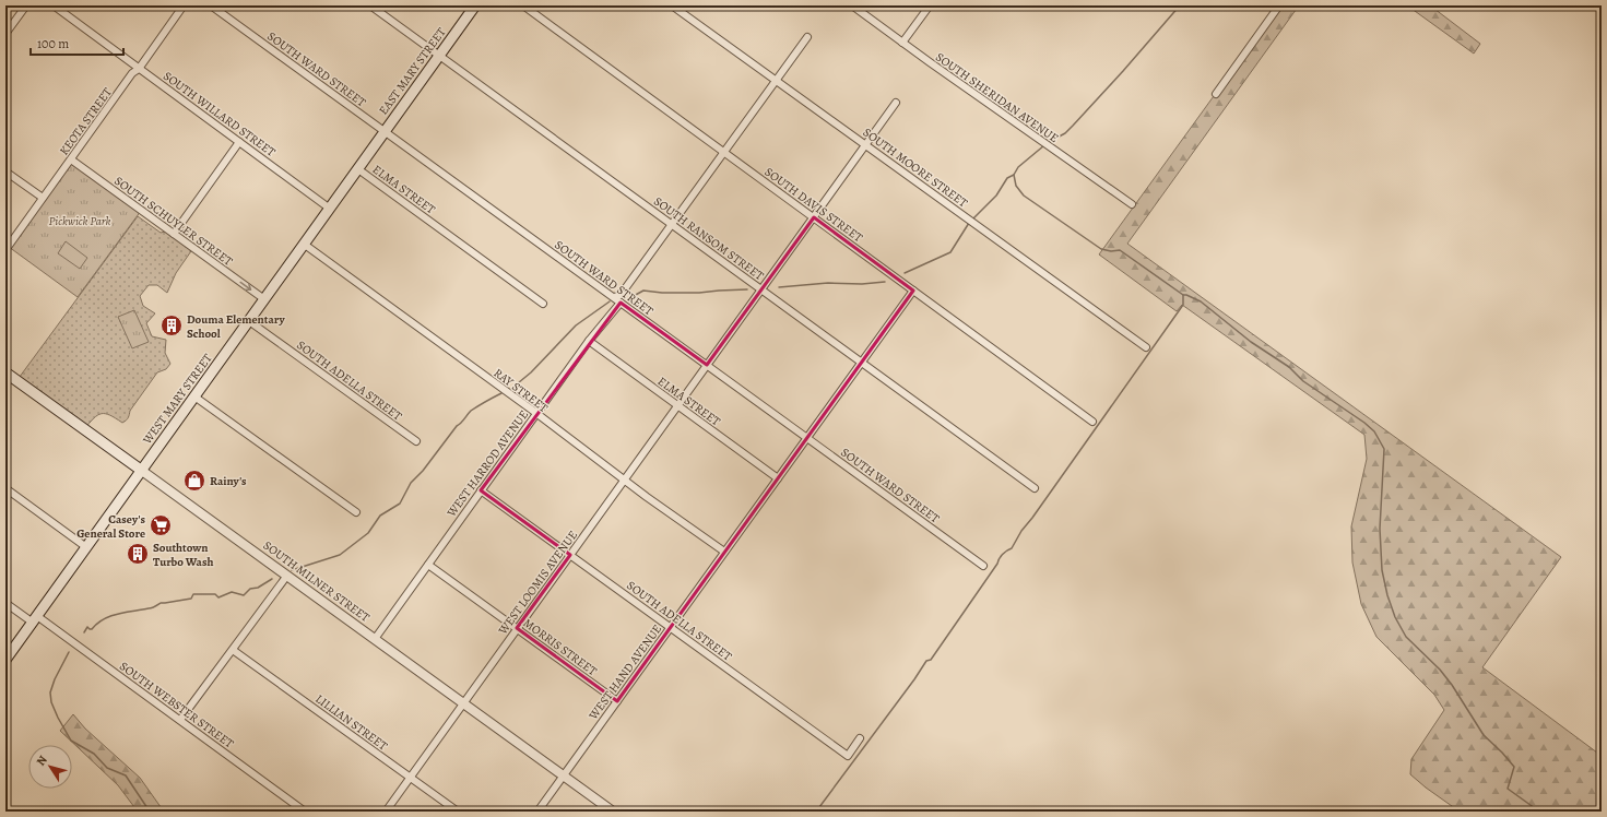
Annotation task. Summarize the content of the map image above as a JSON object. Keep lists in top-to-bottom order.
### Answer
{
  "streets": {
    "main road": ["EAST MARY STREET", "WEST MARY STREET", "SOUTH MILNER STREET"],
    "street": [
      "SOUTH WARD STREET",
      "SOUTH SHERIDAN AVENUE",
      "SOUTH WILLARD STREET",
      "KEOTA STREET",
      "SOUTH MOORE STREET",
      "ELMA STREET",
      "SOUTH DAVIS STREET",
      "SOUTH SCHUYLER STREET",
      "SOUTH RANSOM STREET",
      "SOUTH ADELLA STREET",
      "RAY STREET",
      "WEST HARROD AVENUE",
      "WEST LOOMIS AVENUE",
      "MORRIS STREET",
      "WEST HAND AVENUE",
      "SOUTH WEBSTER STREET",
      "LILLIAN STREET"
    ]
  },
  "crossings": [
    ["SOUTH WARD STREET", "EAST MARY STREET"],
    ["SOUTH WARD STREET", "WEST MARY STREET"],
    ["SOUTH WARD STREET", "WEST HARROD AVENUE"],
    ["SOUTH WARD STREET", "WEST LOOMIS AVENUE"],
    ["SOUTH WARD STREET", "WEST HAND AVENUE"],
    ["EAST MARY STREET", "SOUTH RANSOM STREET"],
    ["EAST MARY STREET", "WEST MARY STREET"],
    ["SOUTH WILLARD STREET", "KEOTA STREET"],
    ["SOUTH WILLARD STREET", "WEST MARY STREET"],
    ["KEOTA STREET", "SOUTH SCHUYLER STREET"],
    ["SOUTH MOORE STREET", "WEST LOOMIS AVENUE"],
    ["ELMA STREET", "WEST MARY STREET"],
    ["ELMA STREET", "WEST HARROD AVENUE"],
    ["ELMA STREET", "WEST LOOMIS AVENUE"],
    ["ELMA STREET", "WEST HAND AVENUE"],
    ["SOUTH DAVIS STREET", "WEST LOOMIS AVENUE"],
    ["SOUTH DAVIS STREET", "WEST HAND AVENUE"],
    ["SOUTH SCHUYLER STREET", "WEST MARY STREET"],
    ["SOUTH RANSOM STREET", "WEST LOOMIS AVENUE"],
    ["SOUTH RANSOM STREET", "WEST HAND AVENUE"],
    ["SOUTH ADELLA STREET", "WEST MARY STREET"],
    ["SOUTH ADELLA STREET", "WEST HARROD AVENUE"],
    ["SOUTH ADELLA STREET", "WEST LOOMIS AVENUE"],
    ["SOUTH ADELLA STREET", "WEST HAND AVENUE"],
    ["RAY STREET", "WEST MARY STREET"],
    ["RAY STREET", "WEST HARROD AVENUE"],
    ["RAY STREET", "WEST LOOMIS AVENUE"],
    ["RAY STREET", "WEST HAND AVENUE"],
    ["WEST MARY STREET", "SOUTH MILNER STREET"],
    ["WEST MARY STREET", "SOUTH WEBSTER STREET"],
    ["WEST HARROD AVENUE", "SOUTH MILNER STREET"],
    ["WEST HARROD AVENUE", "MORRIS STREET"],
    ["SOUTH MILNER STREET", "WEST LOOMIS AVENUE"],
    ["SOUTH MILNER STREET", "WEST HAND AVENUE"],
    ["WEST LOOMIS AVENUE", "MORRIS STREET"],
    ["WEST LOOMIS AVENUE", "LILLIAN STREET"],
    ["MORRIS STREET", "WEST HAND AVENUE"]
  ],
  "one_way": ["SOUTH SCHUYLER STREET"],
  "parks": ["Pickwick Park"],
  "places": {
    "building": ["Douma Elementary School", "Southtown Turbo Wash"],
    "shop": ["Rainy's"],
    "supermarket": ["Casey's General Store"]
  },
  "scale_bar": "100 m",
  "north": "top left"
}
